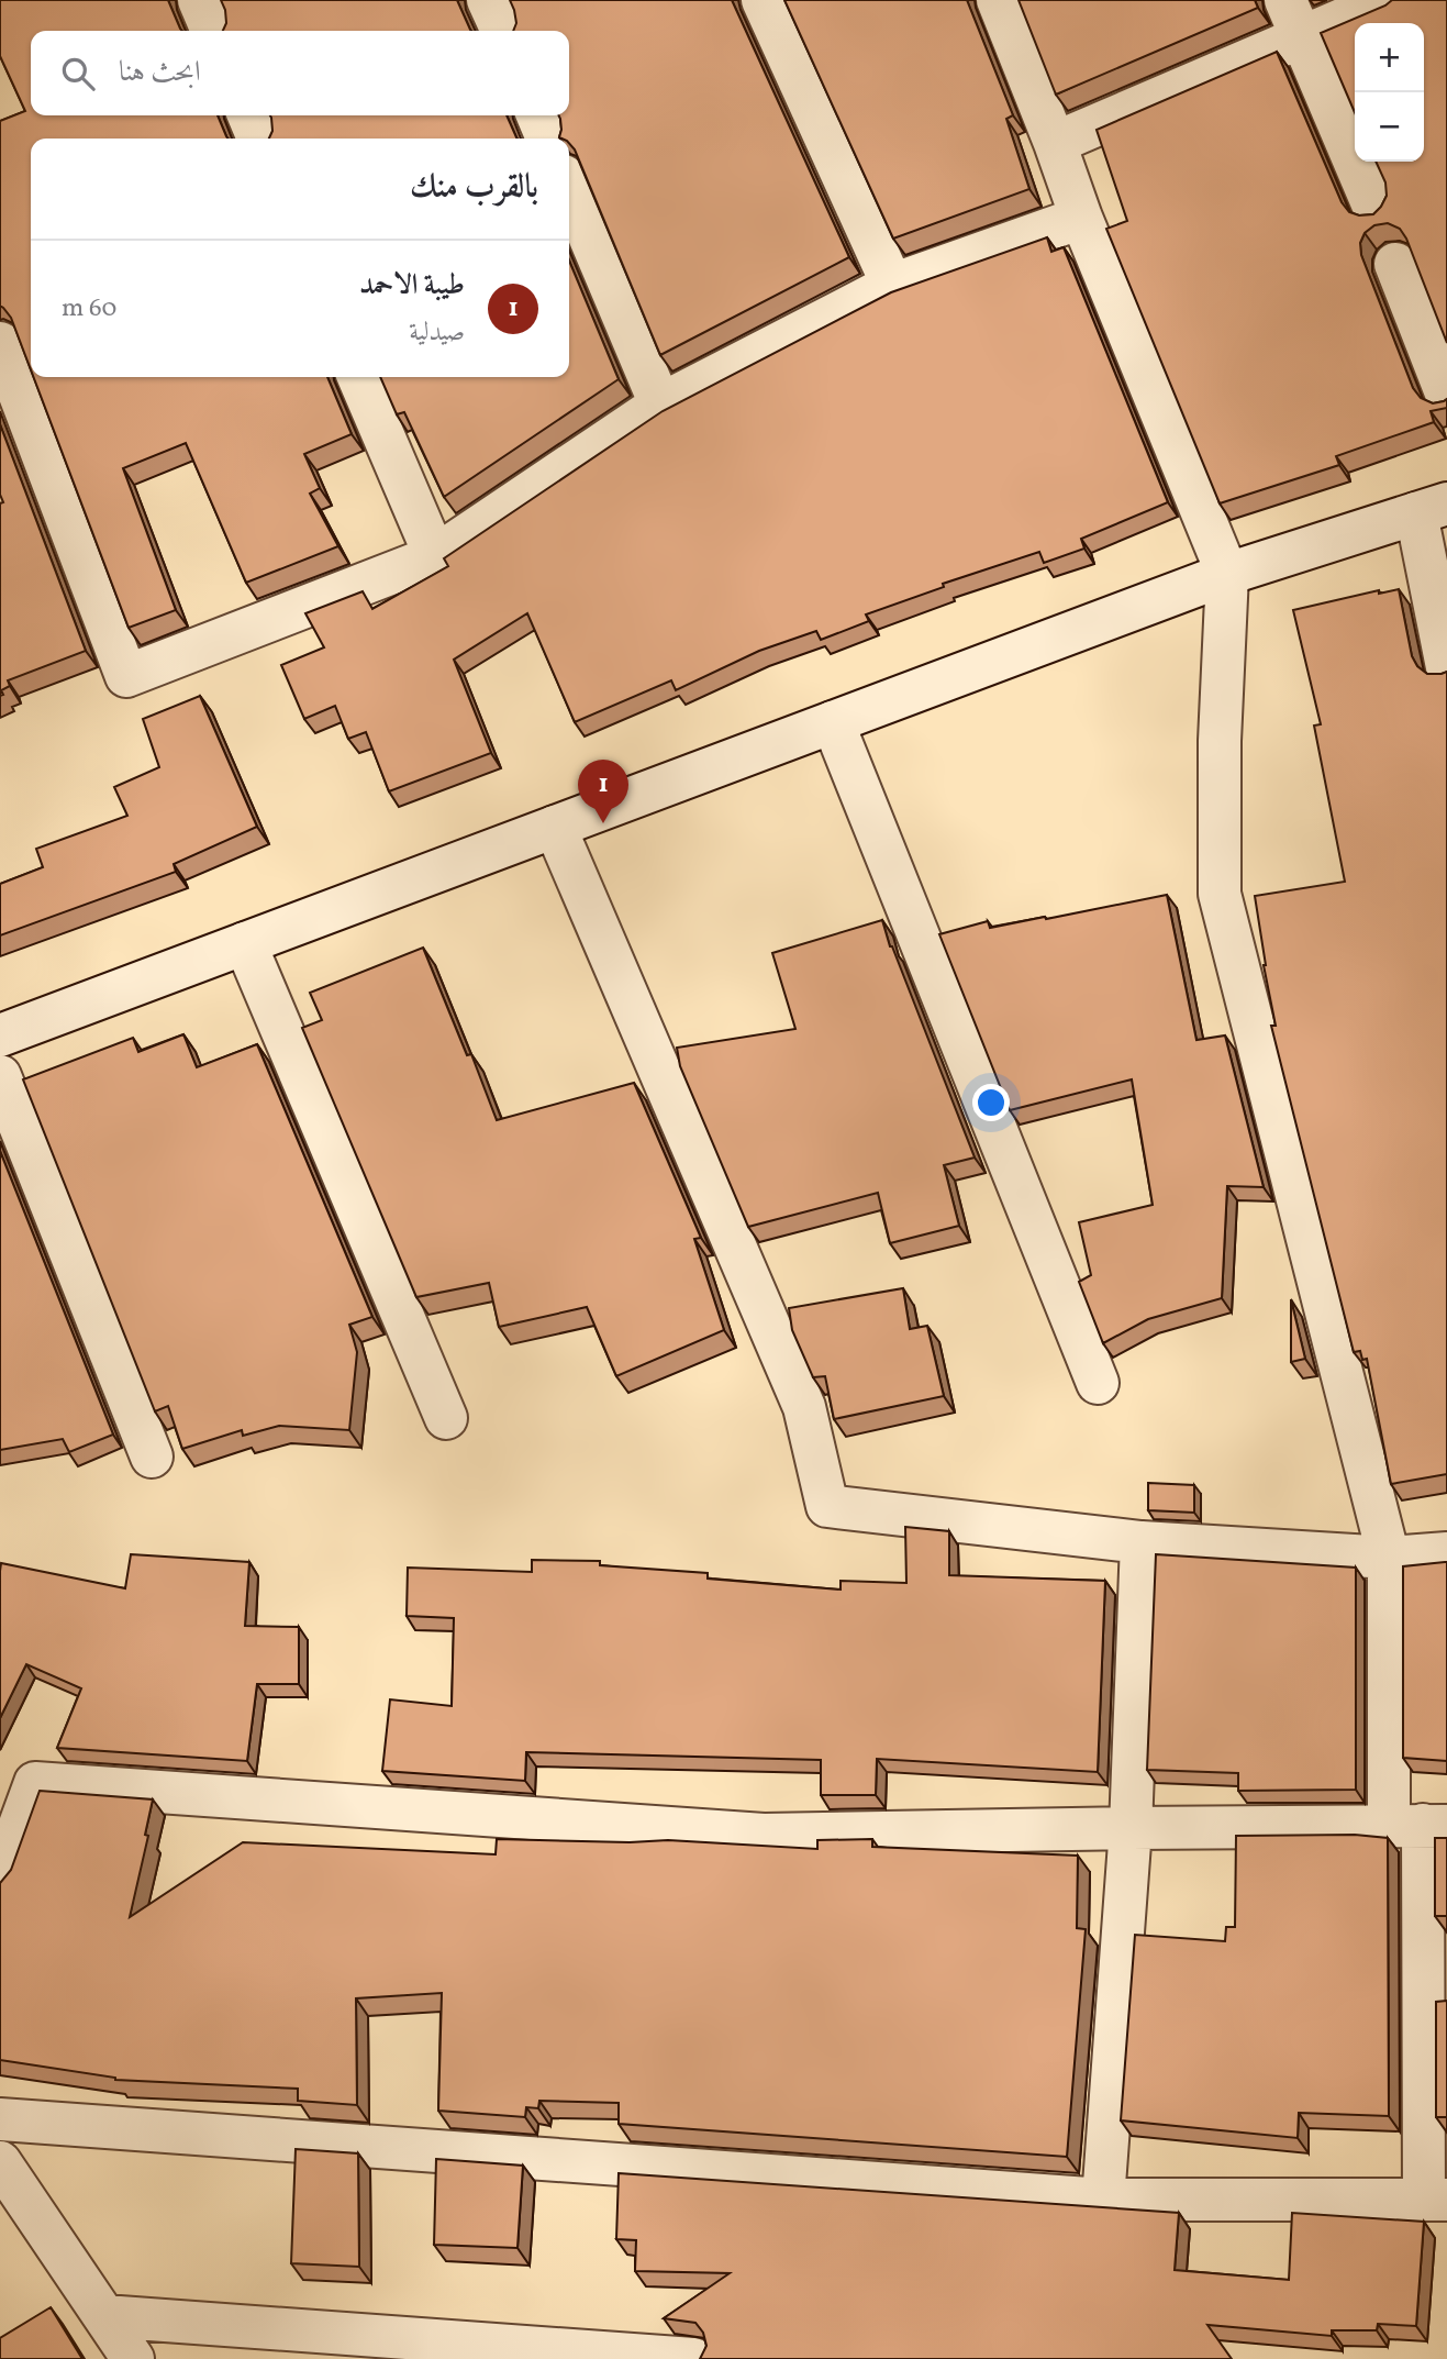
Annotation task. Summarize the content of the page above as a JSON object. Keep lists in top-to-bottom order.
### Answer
{
  "page": {
    "map_buttons": ["+", "−"],
    "search": "ابحث هنا",
    "heading": "بالقرب منك",
    "list": [
      {
        "mark": "1",
        "name": "طيبة الاحمد",
        "note": "صيدلية",
        "value": "60 m"
      }
    ],
    "pins": "1"
  }
}
